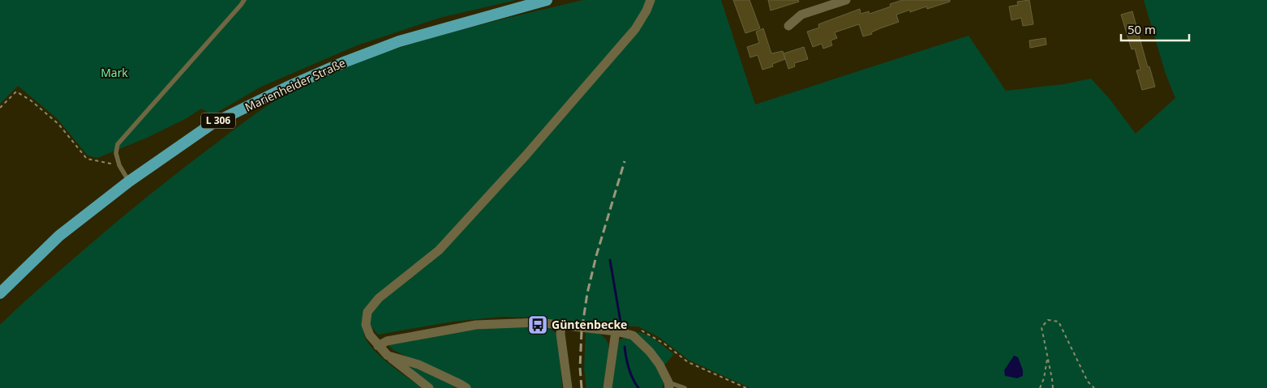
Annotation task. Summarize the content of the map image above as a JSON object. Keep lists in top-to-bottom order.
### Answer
{
  "streets": {
    "main road": ["Marienheider Straße", "L 306"]
  },
  "parks": ["Mark"],
  "places": {
    "bus stop": ["Güntenbecke"]
  },
  "scale_bar": "50 m"
}
